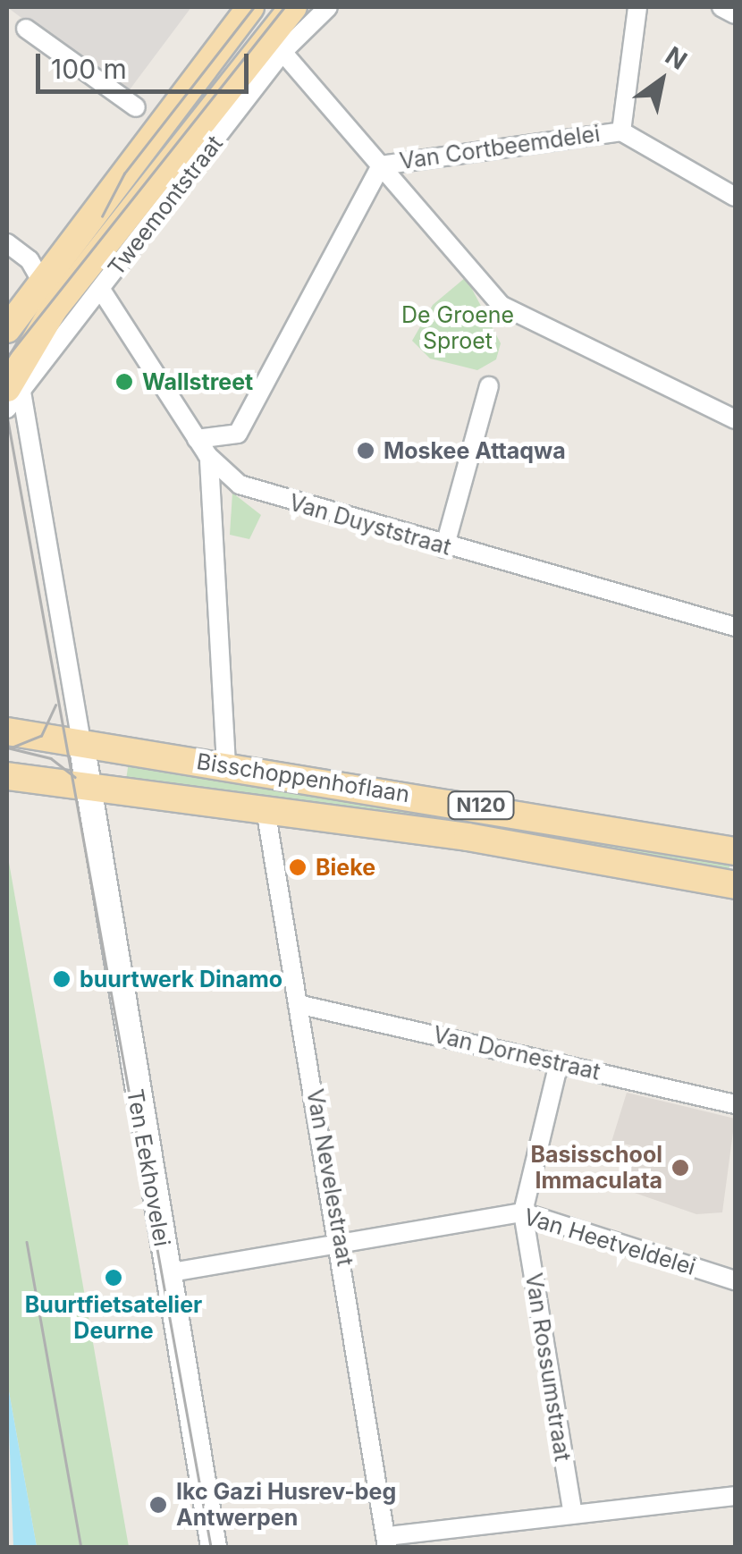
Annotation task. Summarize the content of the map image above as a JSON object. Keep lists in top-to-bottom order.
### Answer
{
  "streets": {
    "main road": ["Bisschoppenhoflaan", "N120"],
    "street": [
      "Van Cortbeemdelei",
      "Tweemontstraat",
      "Van Duyststraat",
      "Van Dornestraat",
      "Ten Eekhovelei",
      "Van Nevelestraat",
      "Van Heetveldelei",
      "Van Rossumstraat"
    ]
  },
  "crossings": [
    ["Van Cortbeemdelei", "Van Duyststraat"],
    ["Tweemontstraat", "Van Duyststraat"],
    ["Bisschoppenhoflaan", "Ten Eekhovelei"],
    ["Bisschoppenhoflaan", "Van Nevelestraat"],
    ["Van Dornestraat", "Van Nevelestraat"],
    ["Van Dornestraat", "Van Rossumstraat"],
    ["Ten Eekhovelei", "Van Heetveldelei"],
    ["Van Nevelestraat", "Van Heetveldelei"],
    ["Van Heetveldelei", "Van Rossumstraat"]
  ],
  "parks": ["De Groene Sproet"],
  "places": [
    "Wallstreet",
    "Moskee Attaqwa",
    "Bieke",
    "buurtwerk Dinamo",
    "Basisschool Immaculata",
    "Buurtfietsatelier Deurne",
    "Ikc Gazi Husrev-beg Antwerpen"
  ],
  "scale_bar": "100 m",
  "north": "top right"
}
